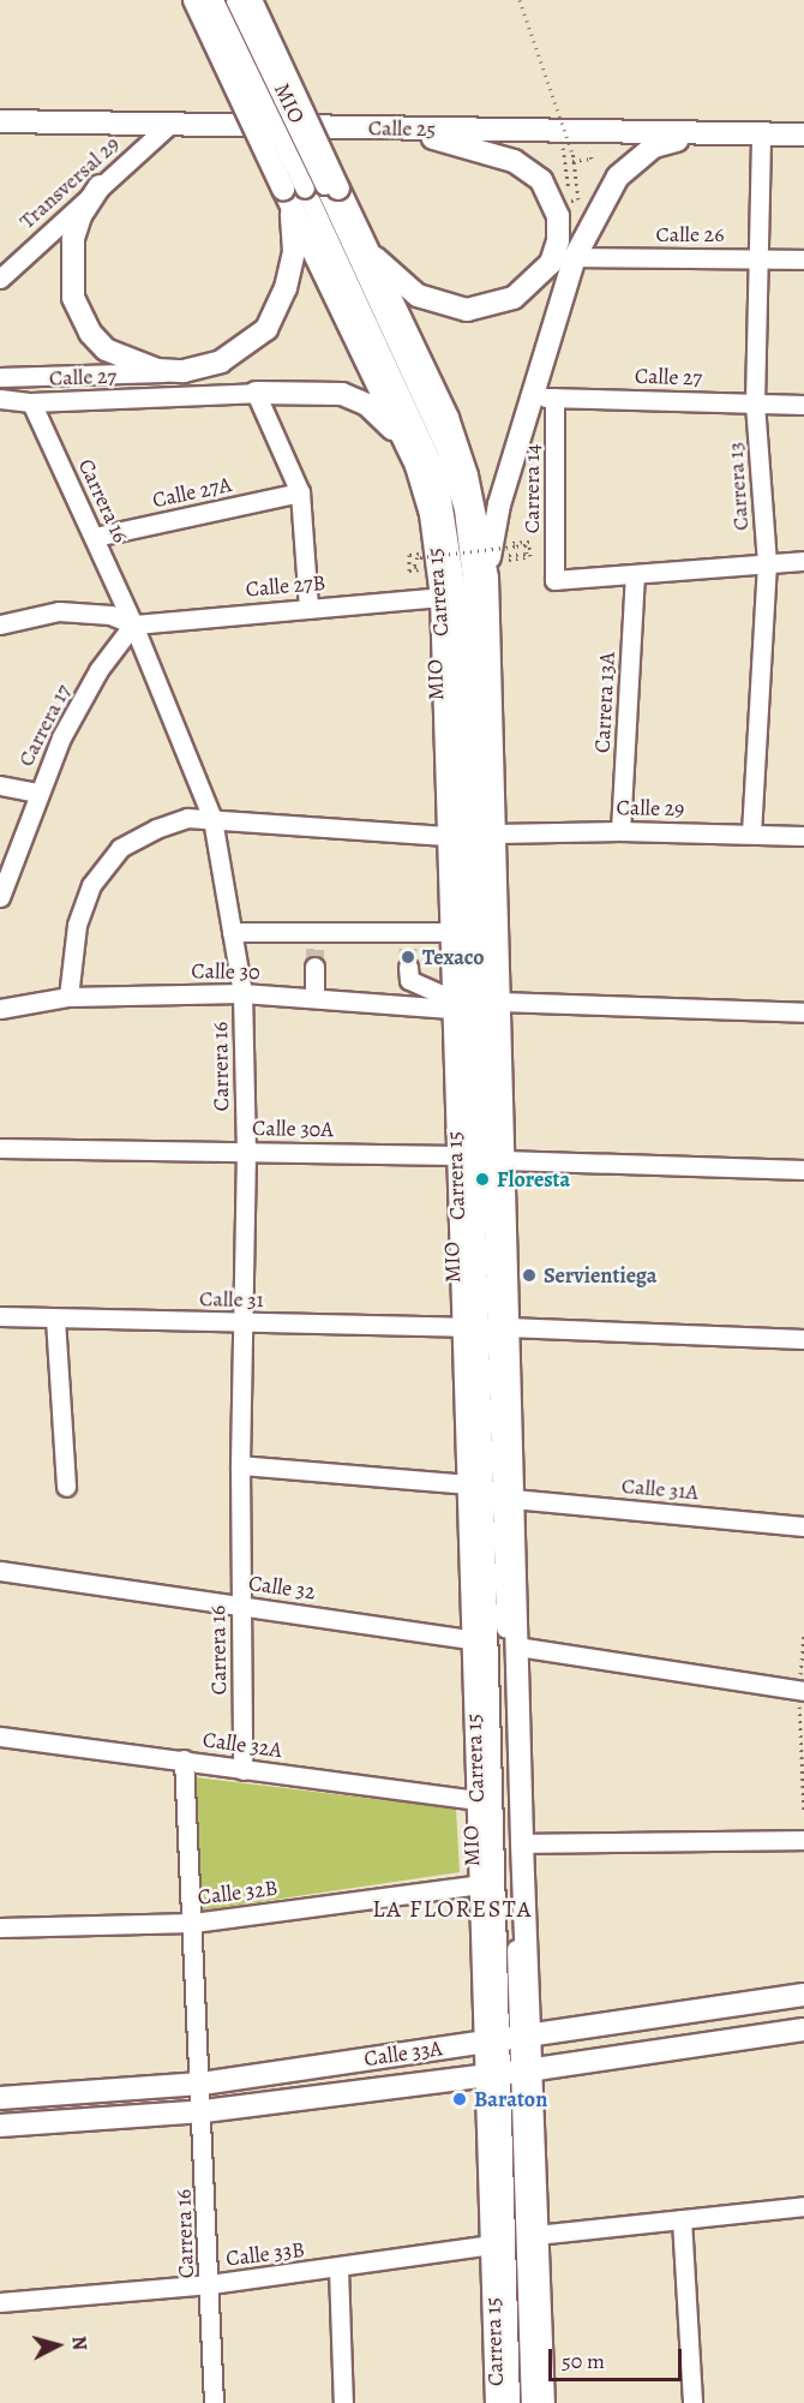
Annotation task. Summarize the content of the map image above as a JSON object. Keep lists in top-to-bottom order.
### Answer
{
  "streets": {
    "main road": ["Calle 25", "Carrera 15", "Calle 33A"],
    "street": [
      "MIO",
      "Transversal 29",
      "Calle 26",
      "Calle 27",
      "Carrera 13",
      "Carrera 14",
      "Calle 27A",
      "Carrera 16",
      "Calle 27B",
      "Carrera 13A",
      "Carrera 17",
      "Calle 29",
      "Calle 30",
      "Calle 30A",
      "Calle 31",
      "Calle 31A",
      "Calle 32",
      "Calle 32A",
      "Calle 32B",
      "Calle 33B"
    ]
  },
  "crossings": [
    ["MIO", "Carrera 15"],
    ["MIO", "Calle 33A"],
    ["Calle 25", "Transversal 29"],
    ["Calle 25", "Carrera 13"],
    ["Calle 26", "Carrera 13"],
    ["Calle 27", "Carrera 13"],
    ["Calle 27", "Carrera 14"],
    ["Calle 27", "Carrera 16"],
    ["Carrera 13", "Calle 29"],
    ["Carrera 14", "Carrera 13A"],
    ["Calle 27A", "Carrera 16"],
    ["Carrera 16", "Calle 27B"],
    ["Carrera 16", "Carrera 17"],
    ["Carrera 16", "Calle 30"],
    ["Carrera 16", "Calle 30A"],
    ["Carrera 16", "Calle 31"],
    ["Carrera 16", "Calle 32"],
    ["Carrera 16", "Calle 32A"],
    ["Carrera 16", "Calle 32B"],
    ["Carrera 16", "Calle 33A"],
    ["Carrera 16", "Calle 33B"],
    ["Calle 27B", "Carrera 15"],
    ["Calle 27B", "Carrera 17"],
    ["Carrera 15", "Calle 29"],
    ["Carrera 15", "Calle 30"],
    ["Carrera 15", "Calle 30A"],
    ["Carrera 15", "Calle 31"],
    ["Carrera 15", "Calle 31A"],
    ["Carrera 15", "Calle 32"],
    ["Carrera 15", "Calle 32A"],
    ["Carrera 15", "Calle 32B"],
    ["Carrera 15", "Calle 33A"],
    ["Carrera 15", "Calle 33B"],
    ["Carrera 13A", "Calle 29"]
  ],
  "districts": ["LA FLORESTA"],
  "places": [
    "Texaco",
    "Floresta",
    "Servientiega",
    "Baraton"
  ],
  "scale_bar": "50 m",
  "north": "right"
}
